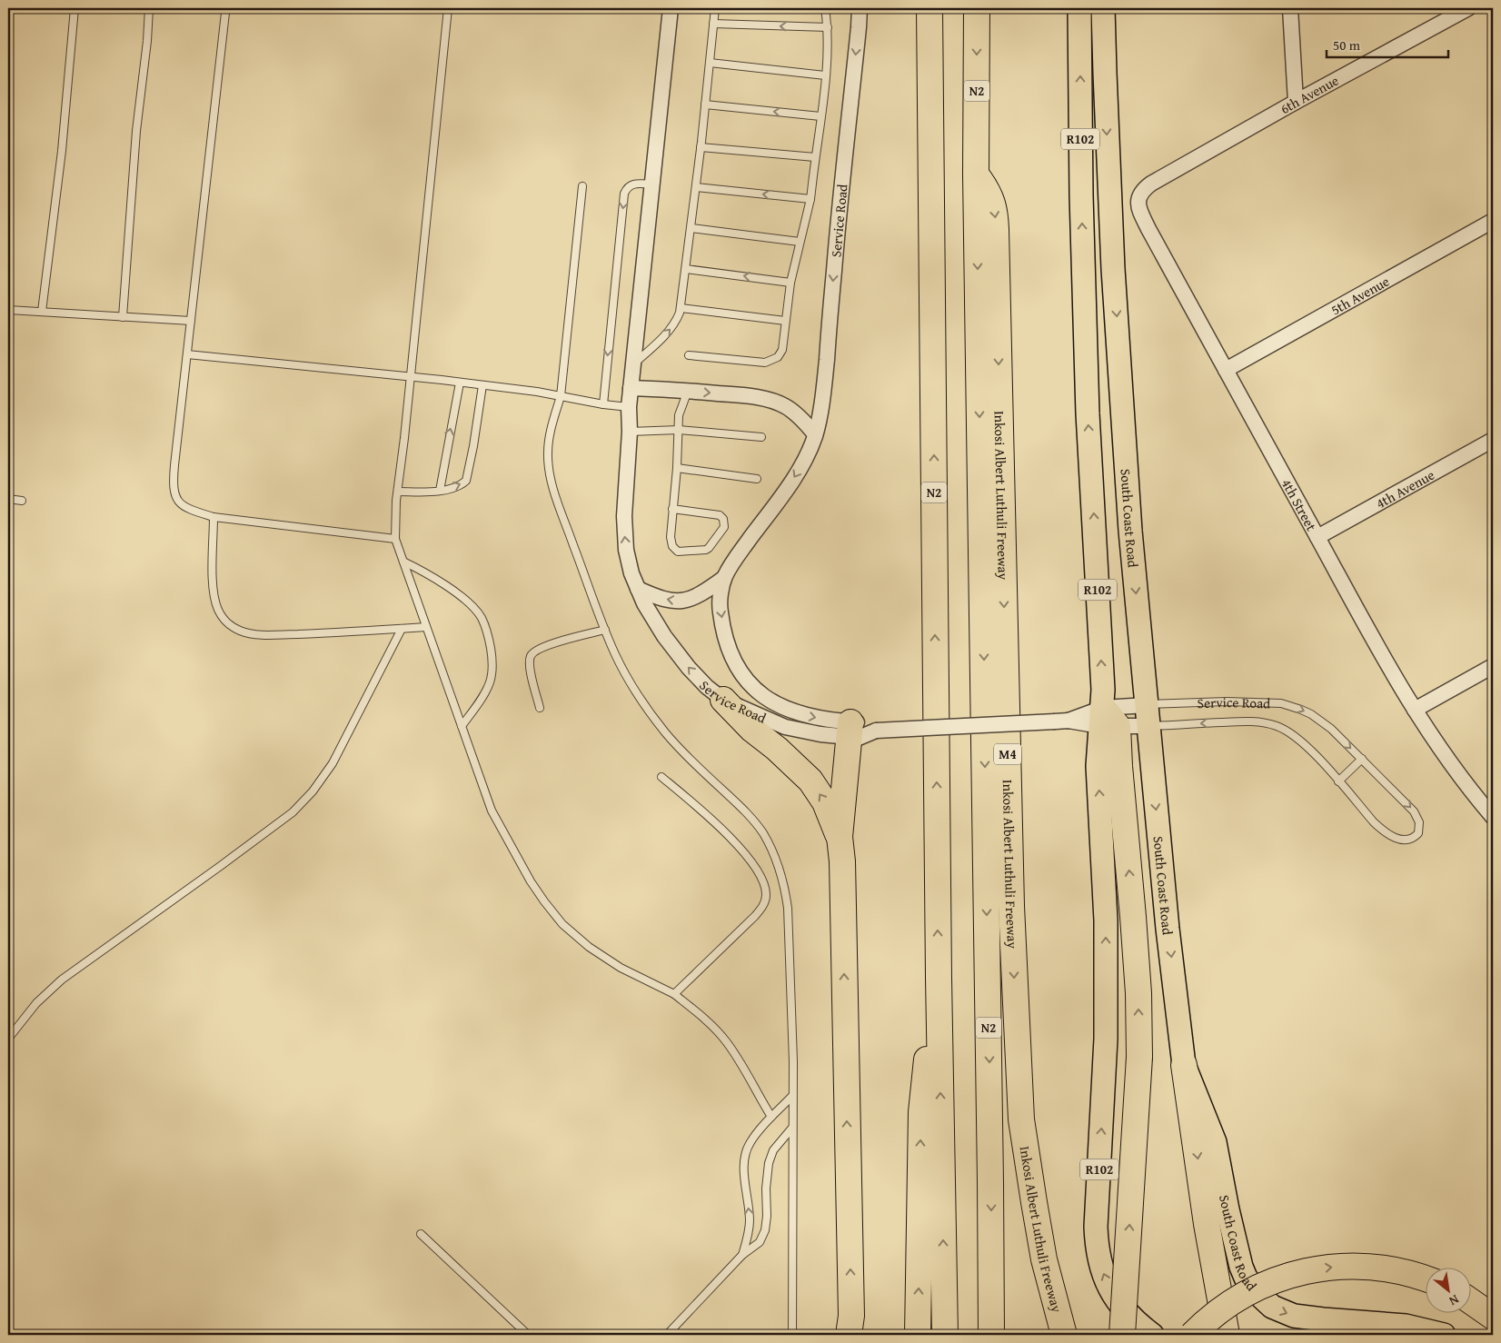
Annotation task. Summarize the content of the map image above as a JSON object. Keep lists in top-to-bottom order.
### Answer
{
  "streets": {
    "highway": ["N2", "Inkosi Albert Luthuli Freeway", "M4"],
    "main road": ["R102", "South Coast Road"],
    "street": [
      "6th Avenue",
      "Service Road",
      "5th Avenue",
      "4th Avenue",
      "4th Street"
    ]
  },
  "crossings": [
    ["N2", "Inkosi Albert Luthuli Freeway"],
    ["6th Avenue", "4th Street"],
    ["R102", "Service Road"],
    ["Service Road", "South Coast Road"],
    ["5th Avenue", "4th Street"],
    ["4th Avenue", "4th Street"]
  ],
  "scale_bar": "50 m",
  "north": "bottom right"
}
